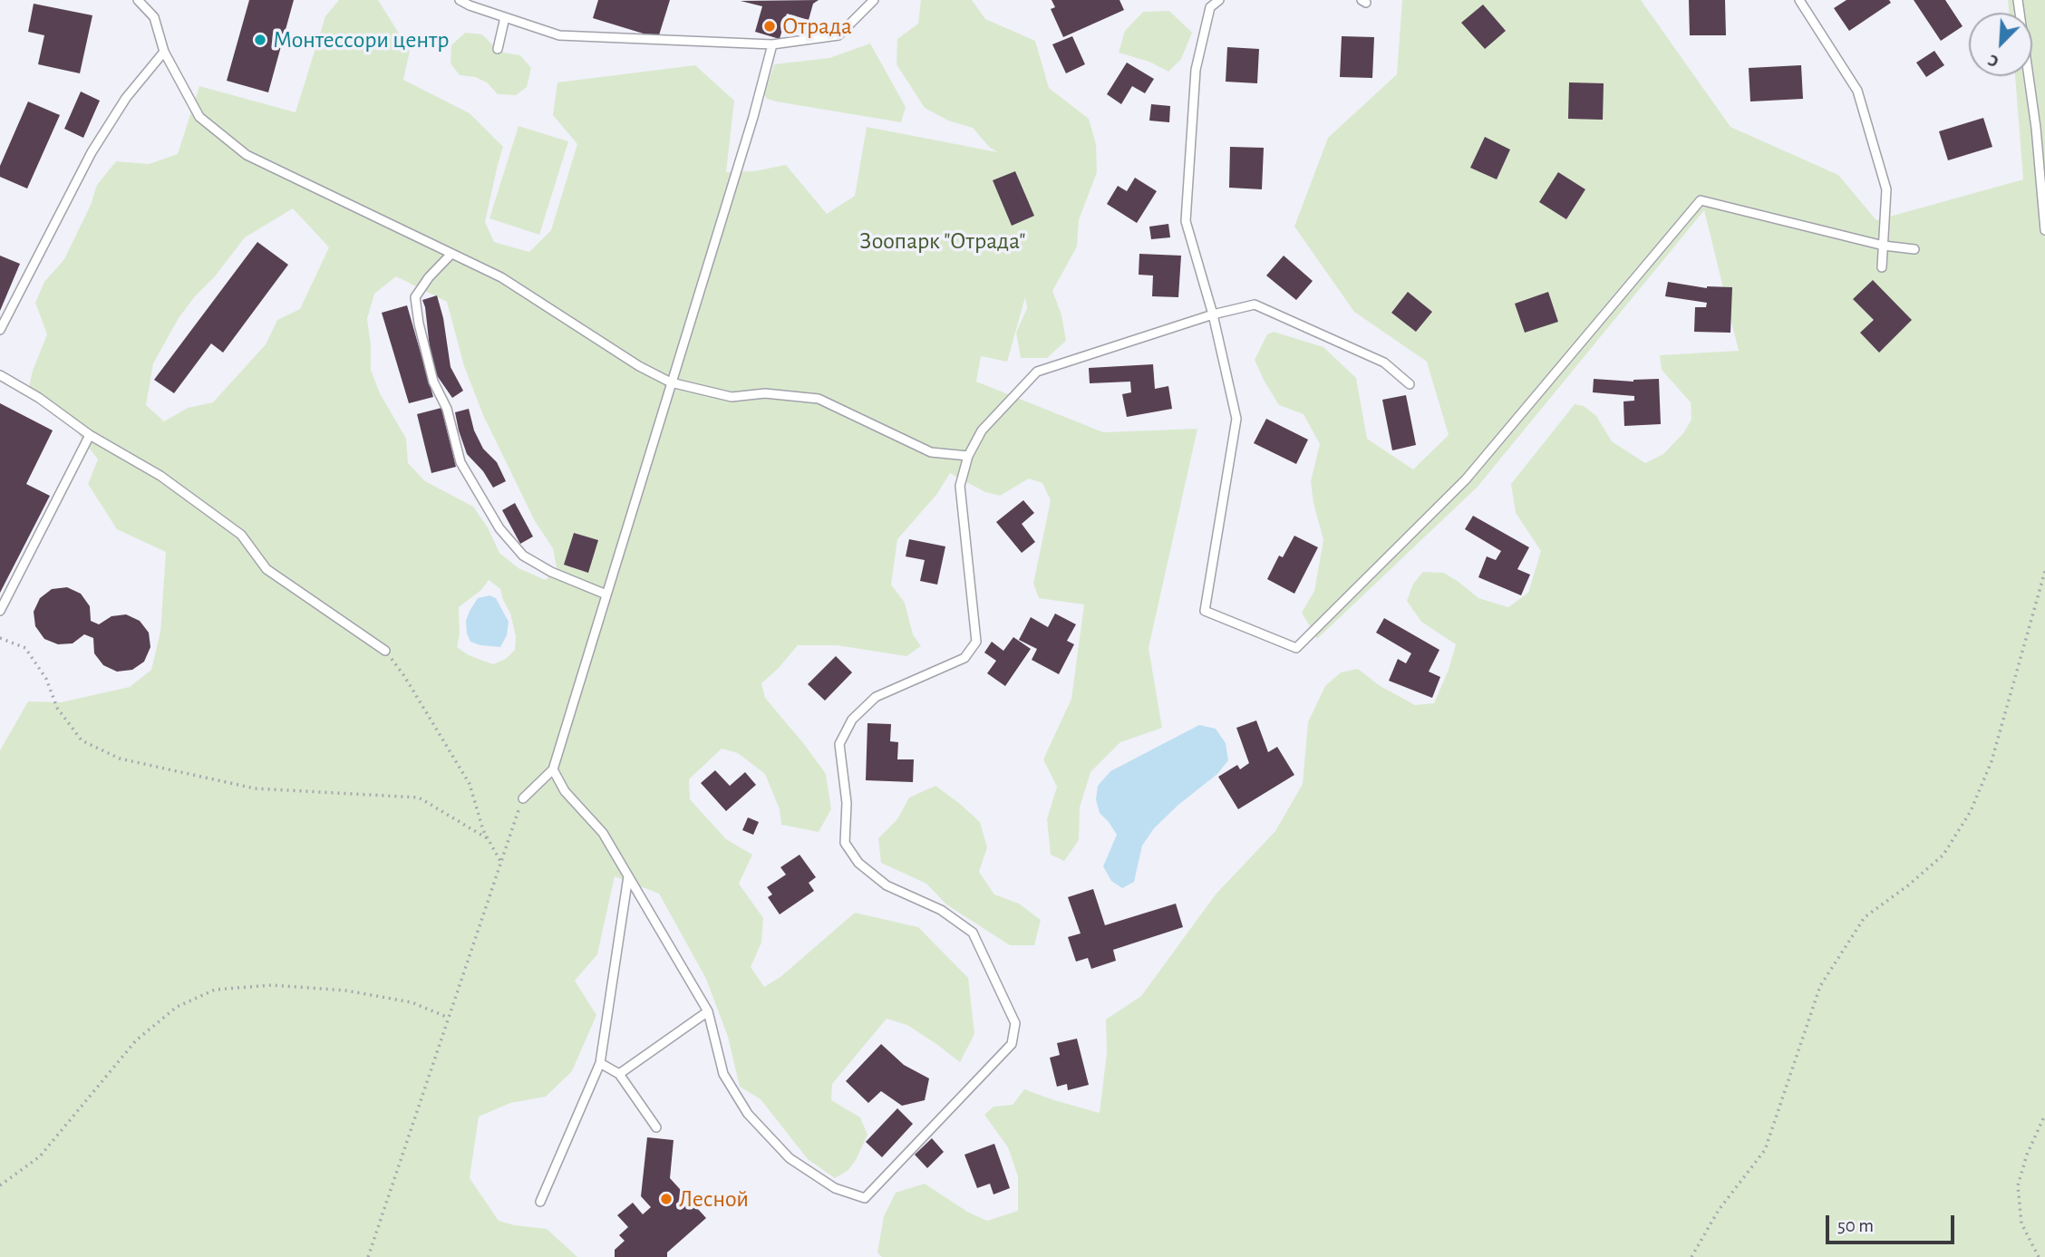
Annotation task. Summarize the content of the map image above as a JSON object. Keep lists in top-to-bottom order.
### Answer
{
  "parks": ["Зоопарк \"Отрада\""],
  "places": ["Отрада", "Монтессори центр", "Лесной"],
  "scale_bar": "50 m",
  "north": "bottom left"
}
